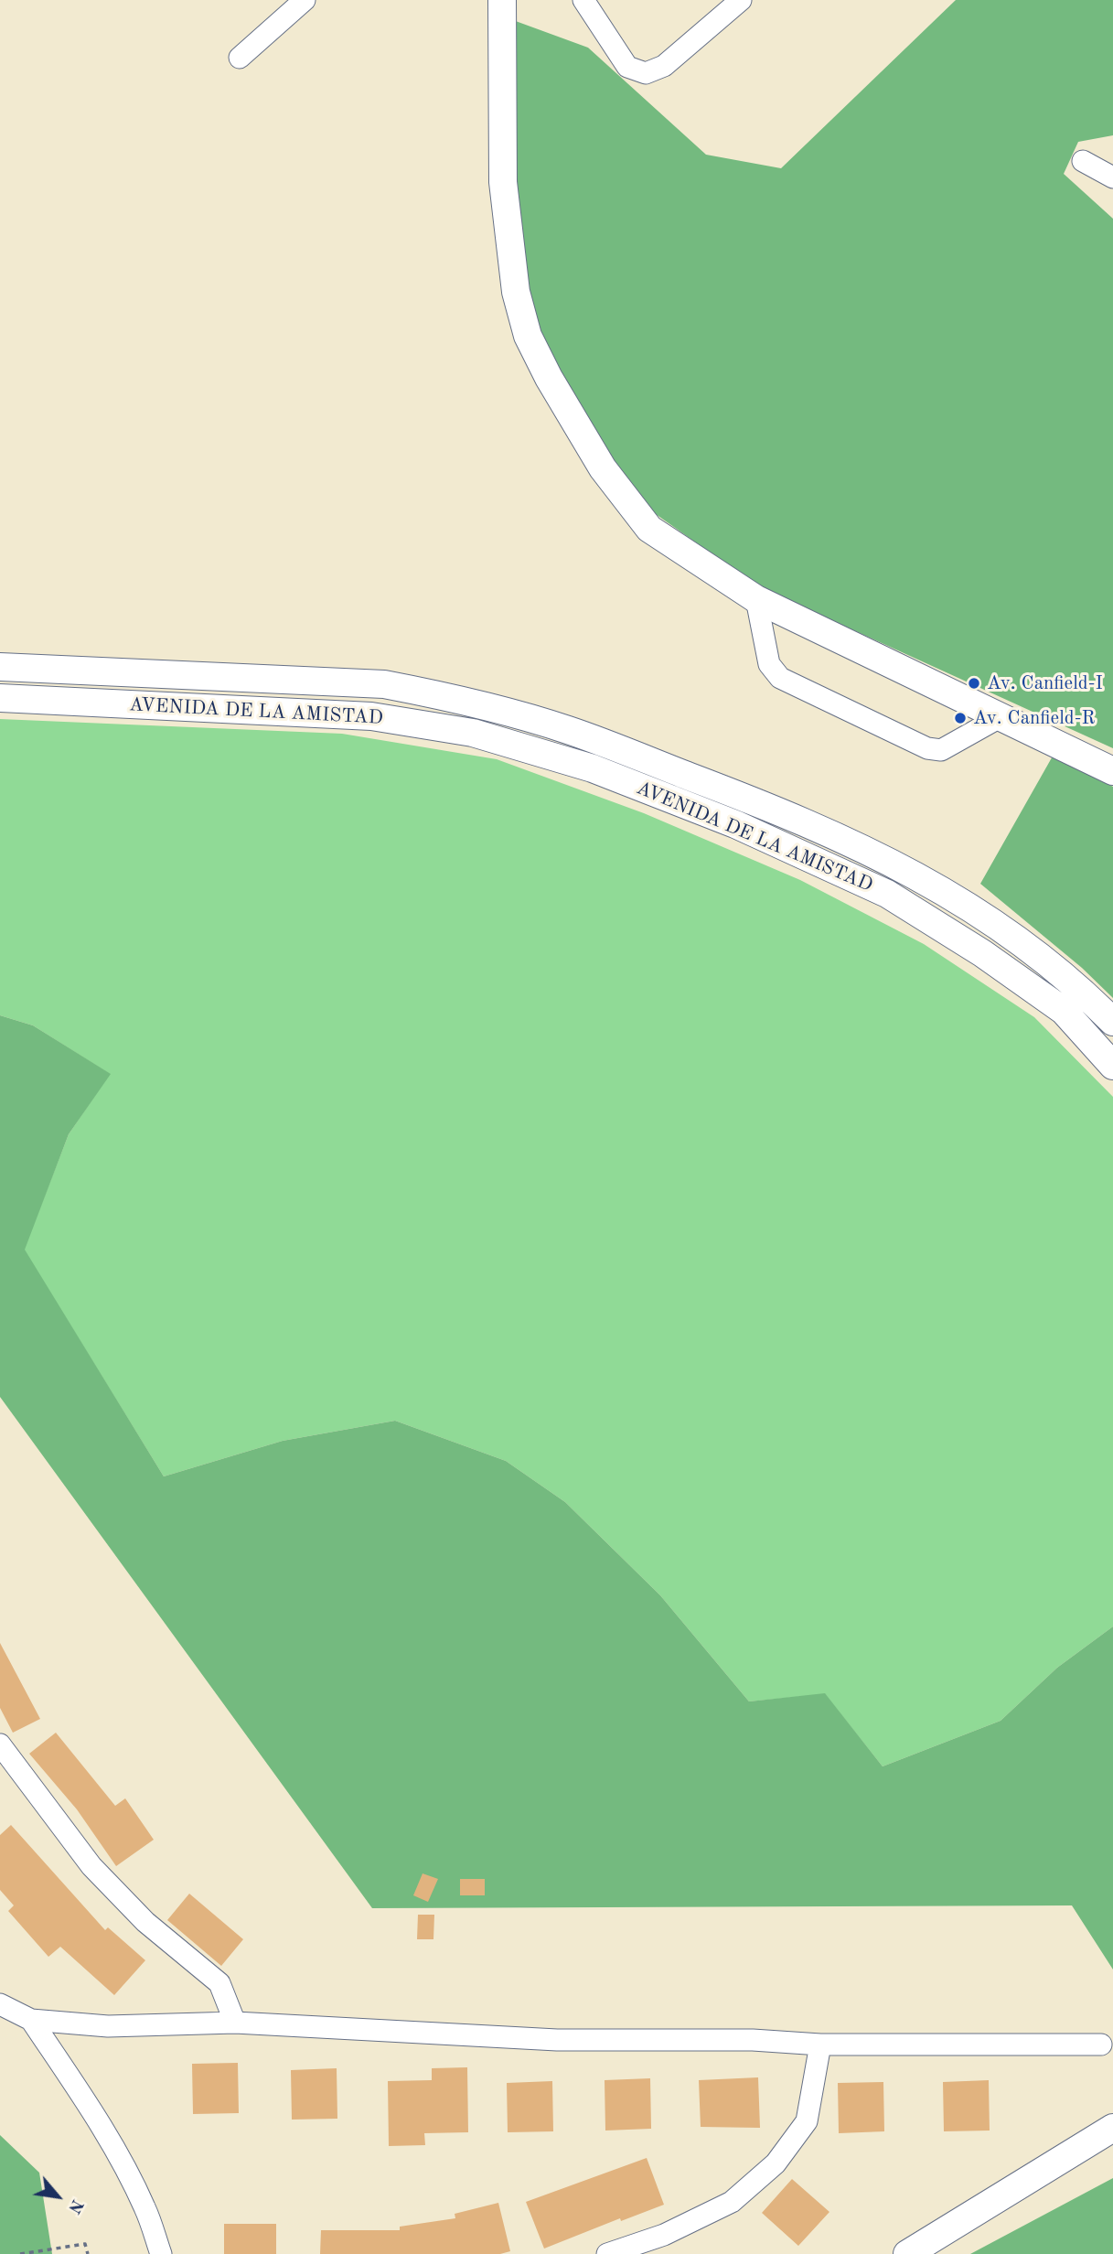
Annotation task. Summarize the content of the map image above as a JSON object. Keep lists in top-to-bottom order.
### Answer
{
  "streets": {
    "main road": ["AVENIDA DE LA AMISTAD"]
  },
  "places": ["Av. Canfield-I", "Av. Canfield-R"],
  "north": "bottom right"
}
